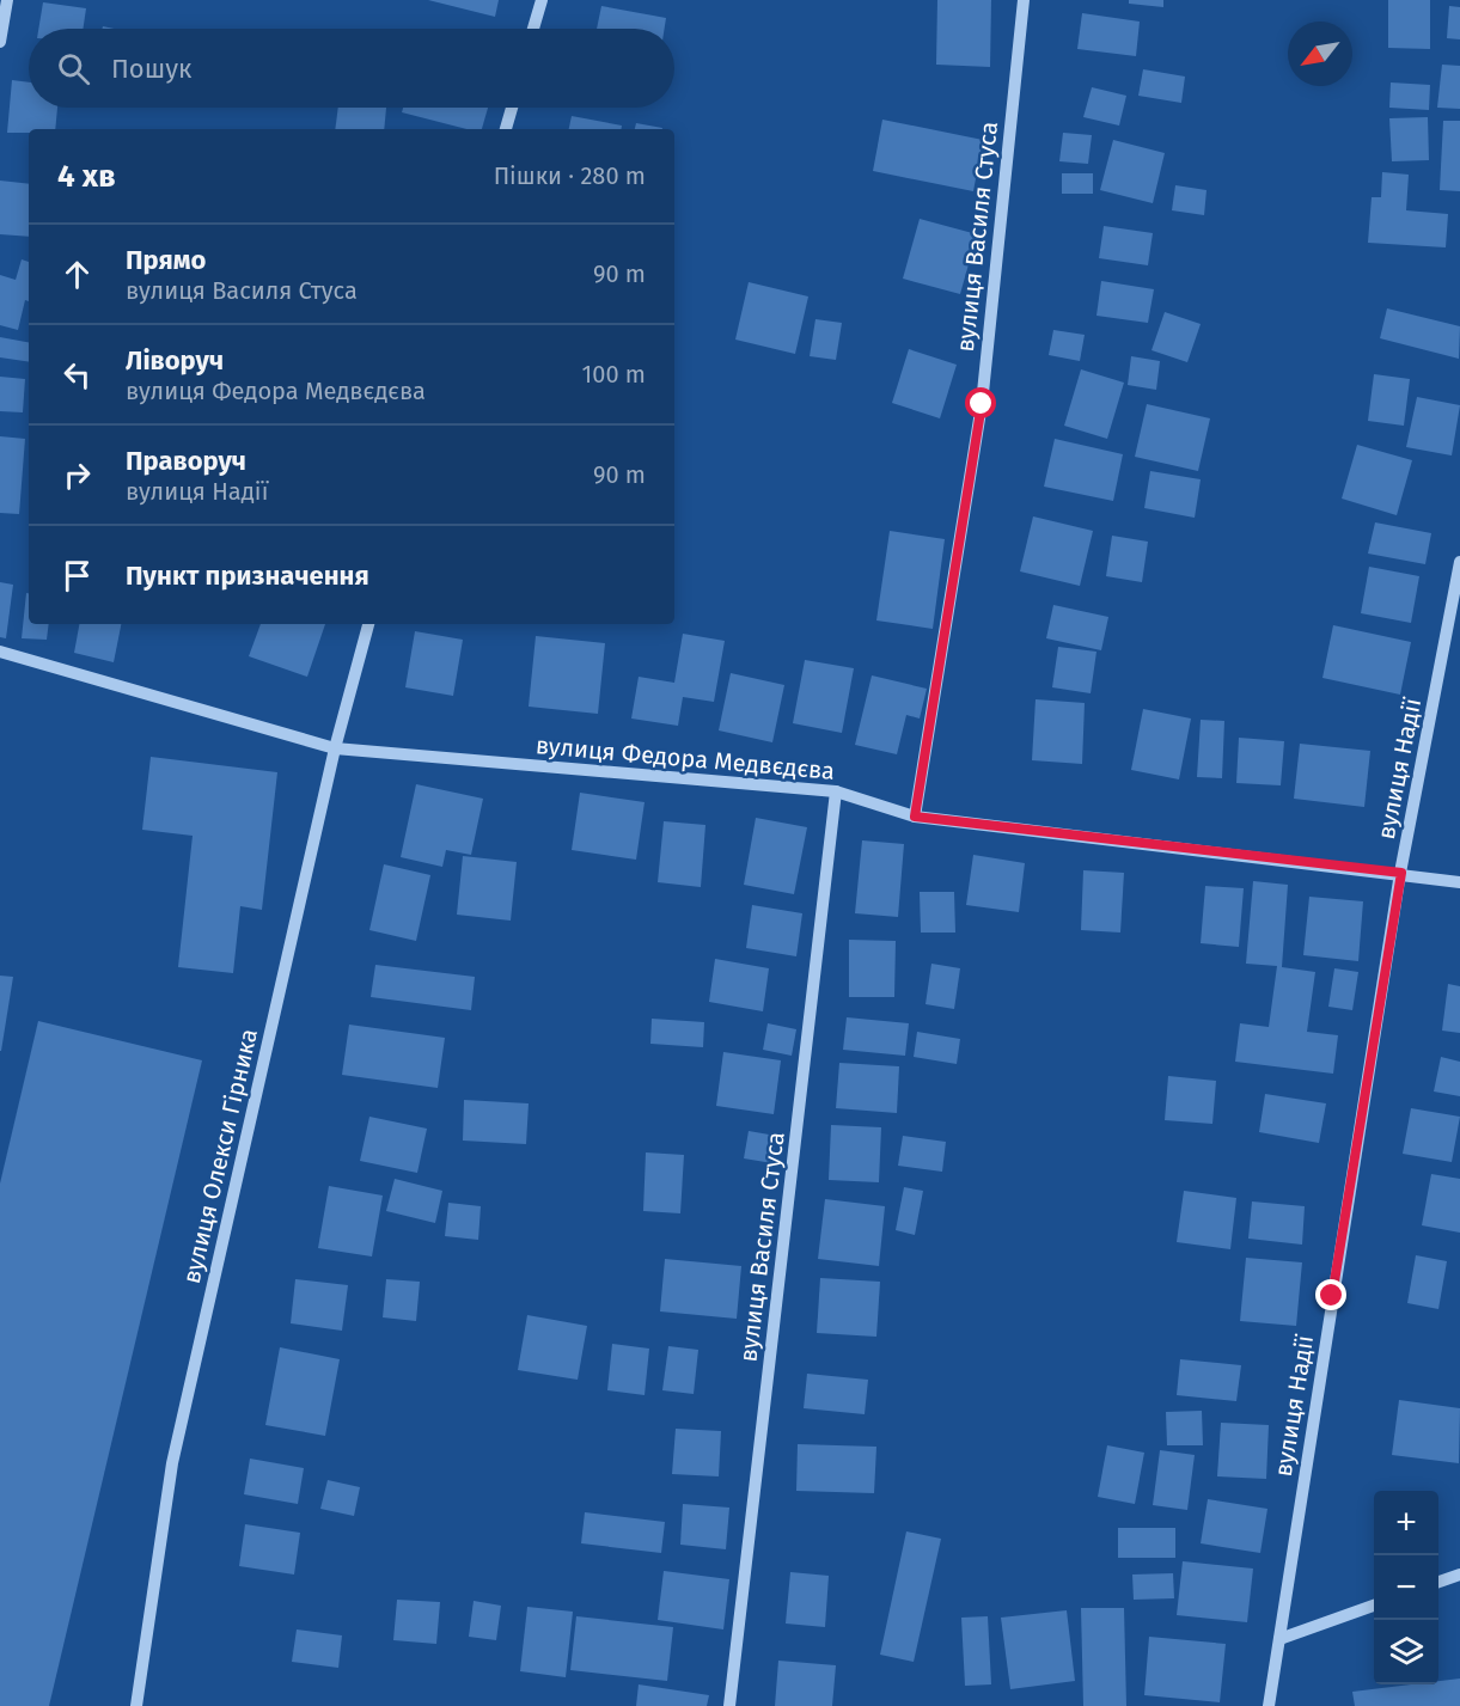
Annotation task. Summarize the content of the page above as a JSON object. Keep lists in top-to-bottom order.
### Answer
{
  "streets": {
    "street": [
      "вулиця Василя Стуса",
      "вулиця Федора Медвєдєва",
      "вулиця Надії",
      "вулиця Олекси Гірника"
    ]
  },
  "crossings": [
    ["вулиця Василя Стуса", "вулиця Федора Медвєдєва"],
    ["вулиця Федора Медвєдєва", "вулиця Надії"],
    ["вулиця Федора Медвєдєва", "вулиця Олекси Гірника"]
  ],
  "north": "bottom left",
  "page": {
    "search": "Пошук",
    "heading": ["4 хв", "Пішки · 280 m"],
    "list": [
      ["Прямо", "вулиця Василя Стуса", "90 m"],
      ["Ліворуч", "вулиця Федора Медвєдєва", "100 m"],
      ["Праворуч", "вулиця Надії", "90 m"],
      "Пункт призначення"
    ],
    "map_buttons": ["+", "−"]
  }
}
